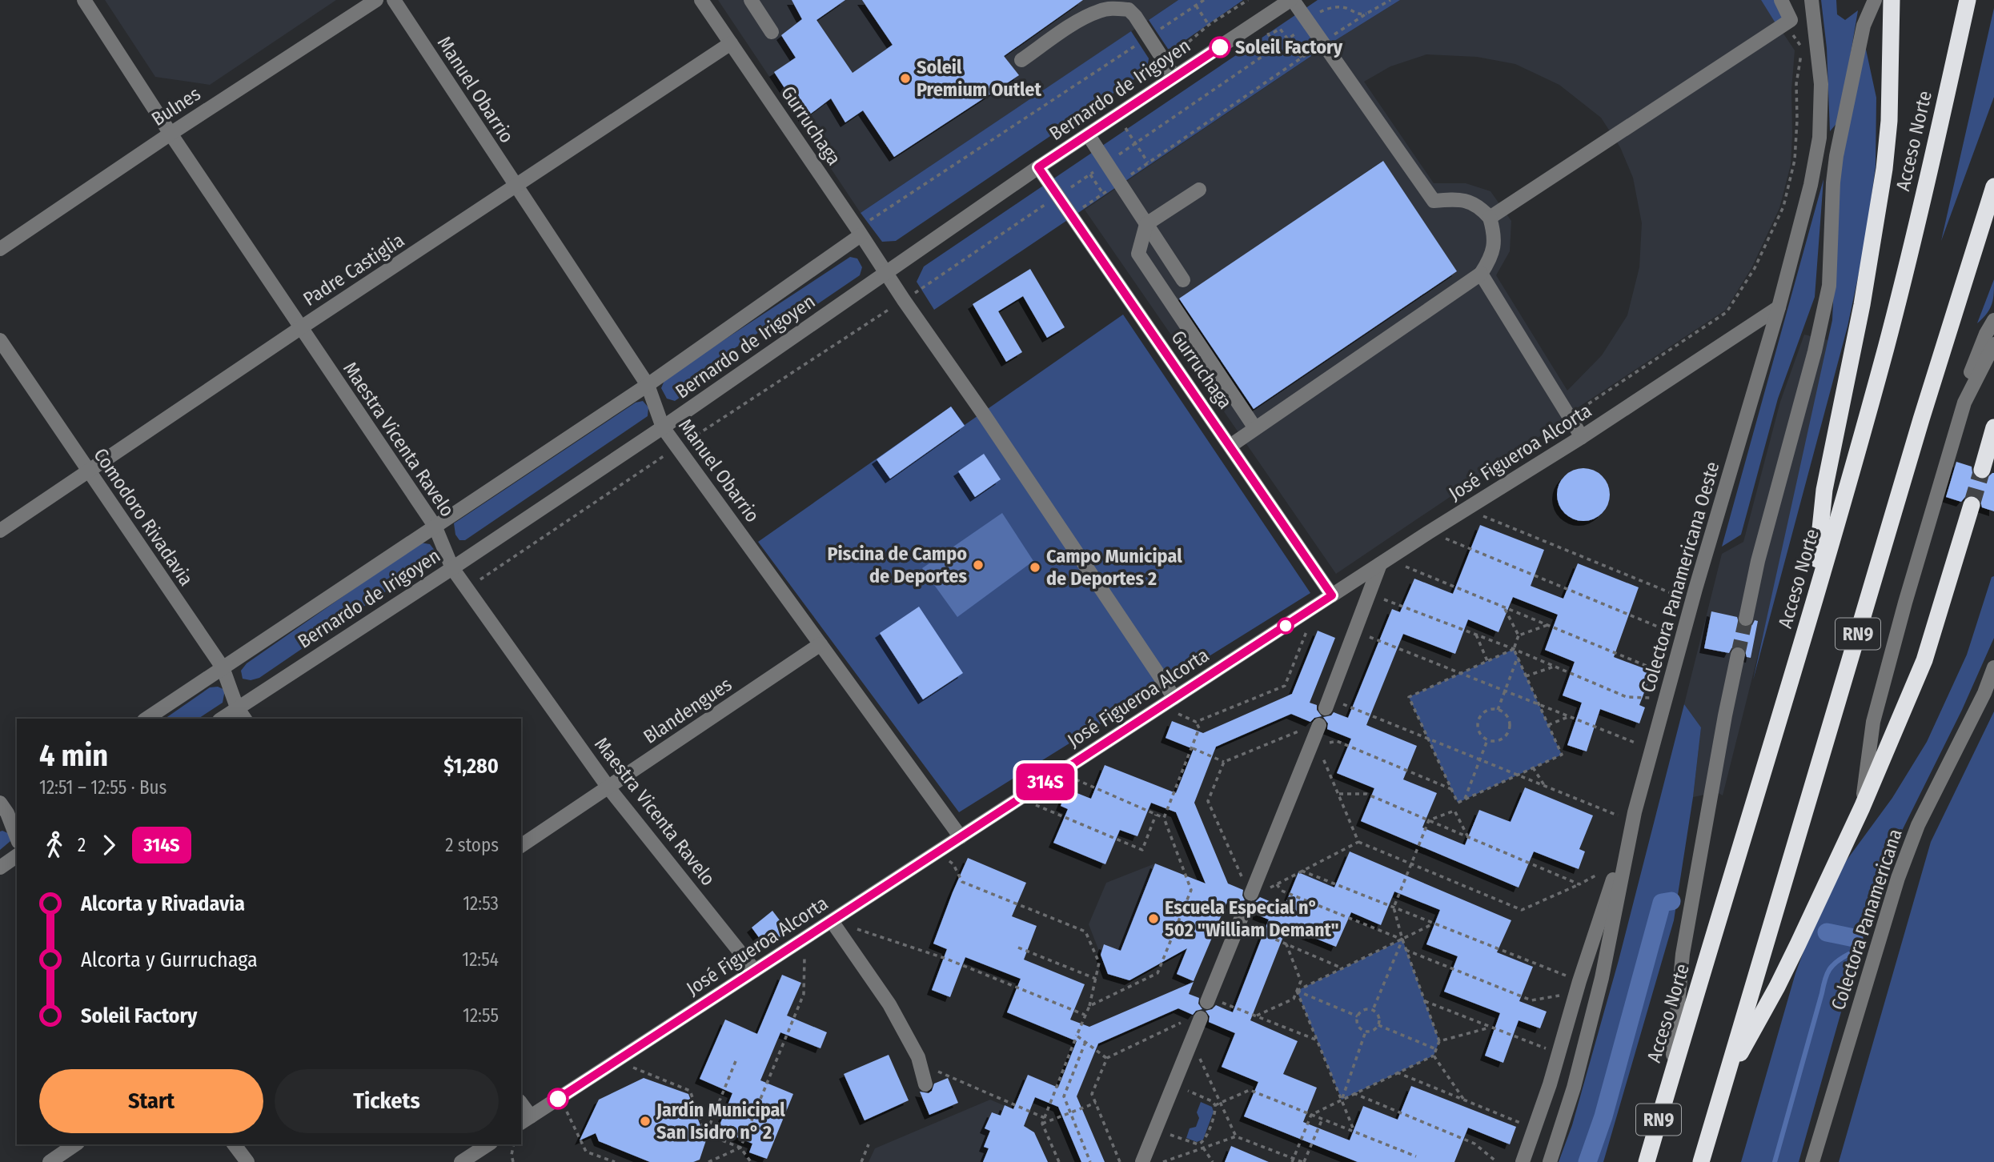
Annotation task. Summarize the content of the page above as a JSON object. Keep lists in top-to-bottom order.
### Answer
{
  "streets": {
    "highway": ["Acceso Norte", "RN9"],
    "street": [
      "Manuel Obarrio",
      "Bernardo de Irigoyen",
      "Bulnes",
      "Gurruchaga",
      "Padre Castiglia",
      "Maestra Vicenta Ravelo",
      "José Figueroa Alcorta",
      "Comodoro Rivadavia",
      "Colectora Panamericana Oeste",
      "Blandengues",
      "Colectora Panamericana"
    ]
  },
  "crossings": [
    ["Manuel Obarrio", "Bernardo de Irigoyen"],
    ["Manuel Obarrio", "Padre Castiglia"],
    ["Manuel Obarrio", "José Figueroa Alcorta"],
    ["Manuel Obarrio", "Blandengues"],
    ["Bernardo de Irigoyen", "Gurruchaga"],
    ["Bernardo de Irigoyen", "Maestra Vicenta Ravelo"],
    ["Bernardo de Irigoyen", "Comodoro Rivadavia"],
    ["Bulnes", "Maestra Vicenta Ravelo"],
    ["Gurruchaga", "Padre Castiglia"],
    ["Gurruchaga", "José Figueroa Alcorta"],
    ["Padre Castiglia", "Maestra Vicenta Ravelo"],
    ["Padre Castiglia", "Comodoro Rivadavia"],
    ["Maestra Vicenta Ravelo", "José Figueroa Alcorta"],
    ["Maestra Vicenta Ravelo", "Blandengues"],
    ["José Figueroa Alcorta", "Colectora Panamericana Oeste"]
  ],
  "places": [
    "Soleil Factory",
    "Soleil Premium Outlet",
    "Piscina de Campo de Deportes",
    "Campo Municipal de Deportes 2",
    "Escuela Especial n° 502 \"William Demant\"",
    "Jardín Municipal San Isidro n° 2"
  ],
  "lines": ["bus line 314S"],
  "page": {
    "on_map": "314S",
    "heading": ["4 min", "12:51 – 12:55 · Bus", "$1,280"],
    "legs": ["2", "314S", "2 stops"],
    "list": [
      {
        "name": "Alcorta y Rivadavia",
        "value": "12:53"
      },
      {
        "name": "Alcorta y Gurruchaga",
        "value": "12:54"
      },
      {
        "name": "Soleil Factory",
        "value": "12:55"
      }
    ],
    "buttons": ["Start", "Tickets"]
  }
}
